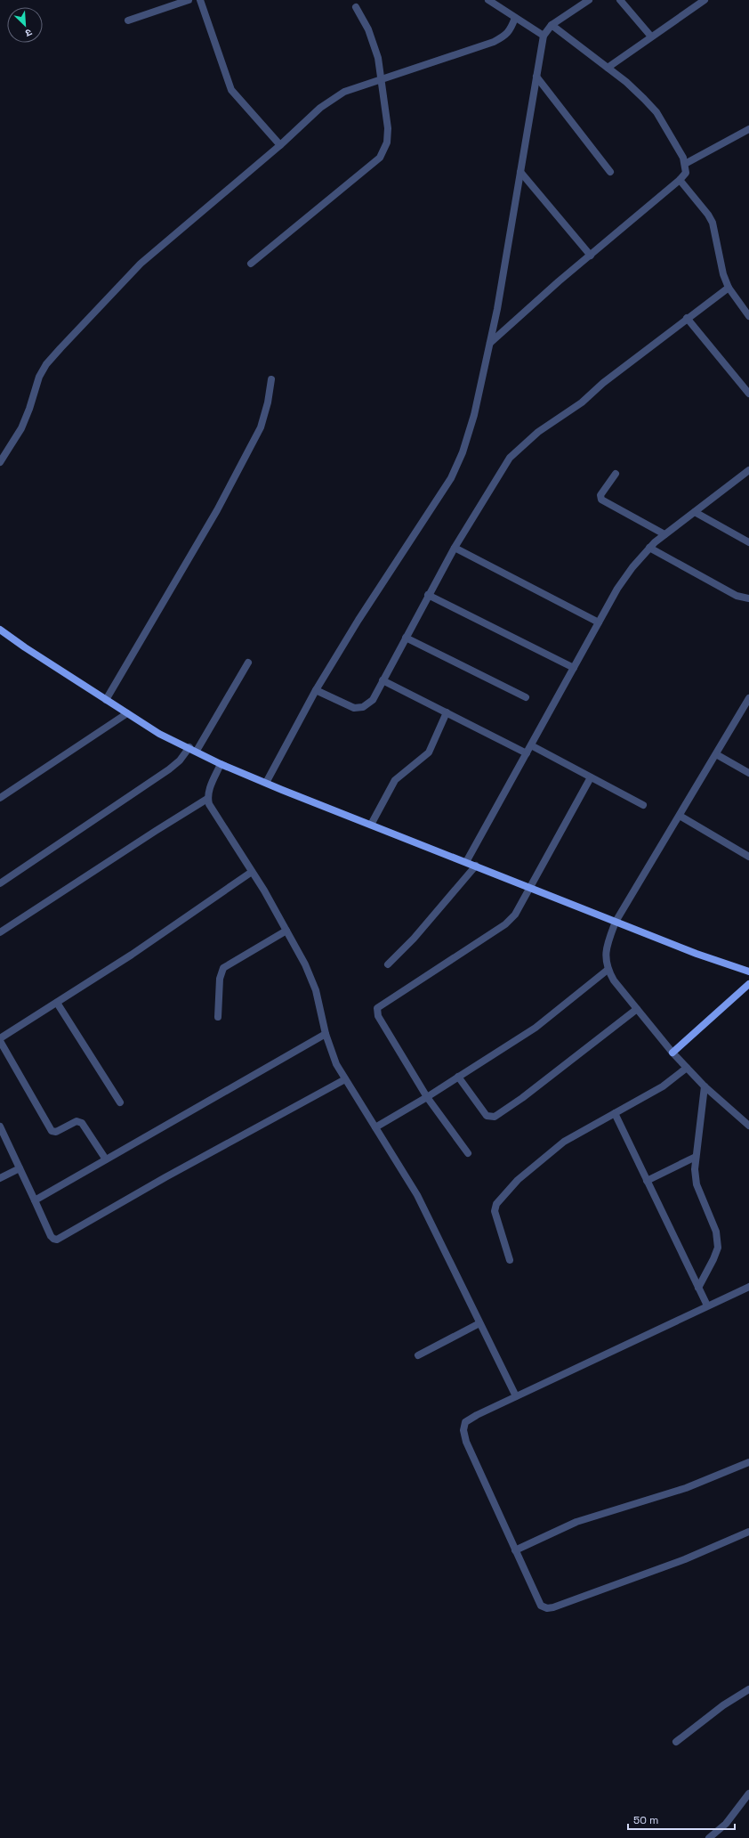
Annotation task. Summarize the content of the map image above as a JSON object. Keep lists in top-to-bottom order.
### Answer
{
  "scale_bar": "50 m",
  "north": "bottom right"
}
